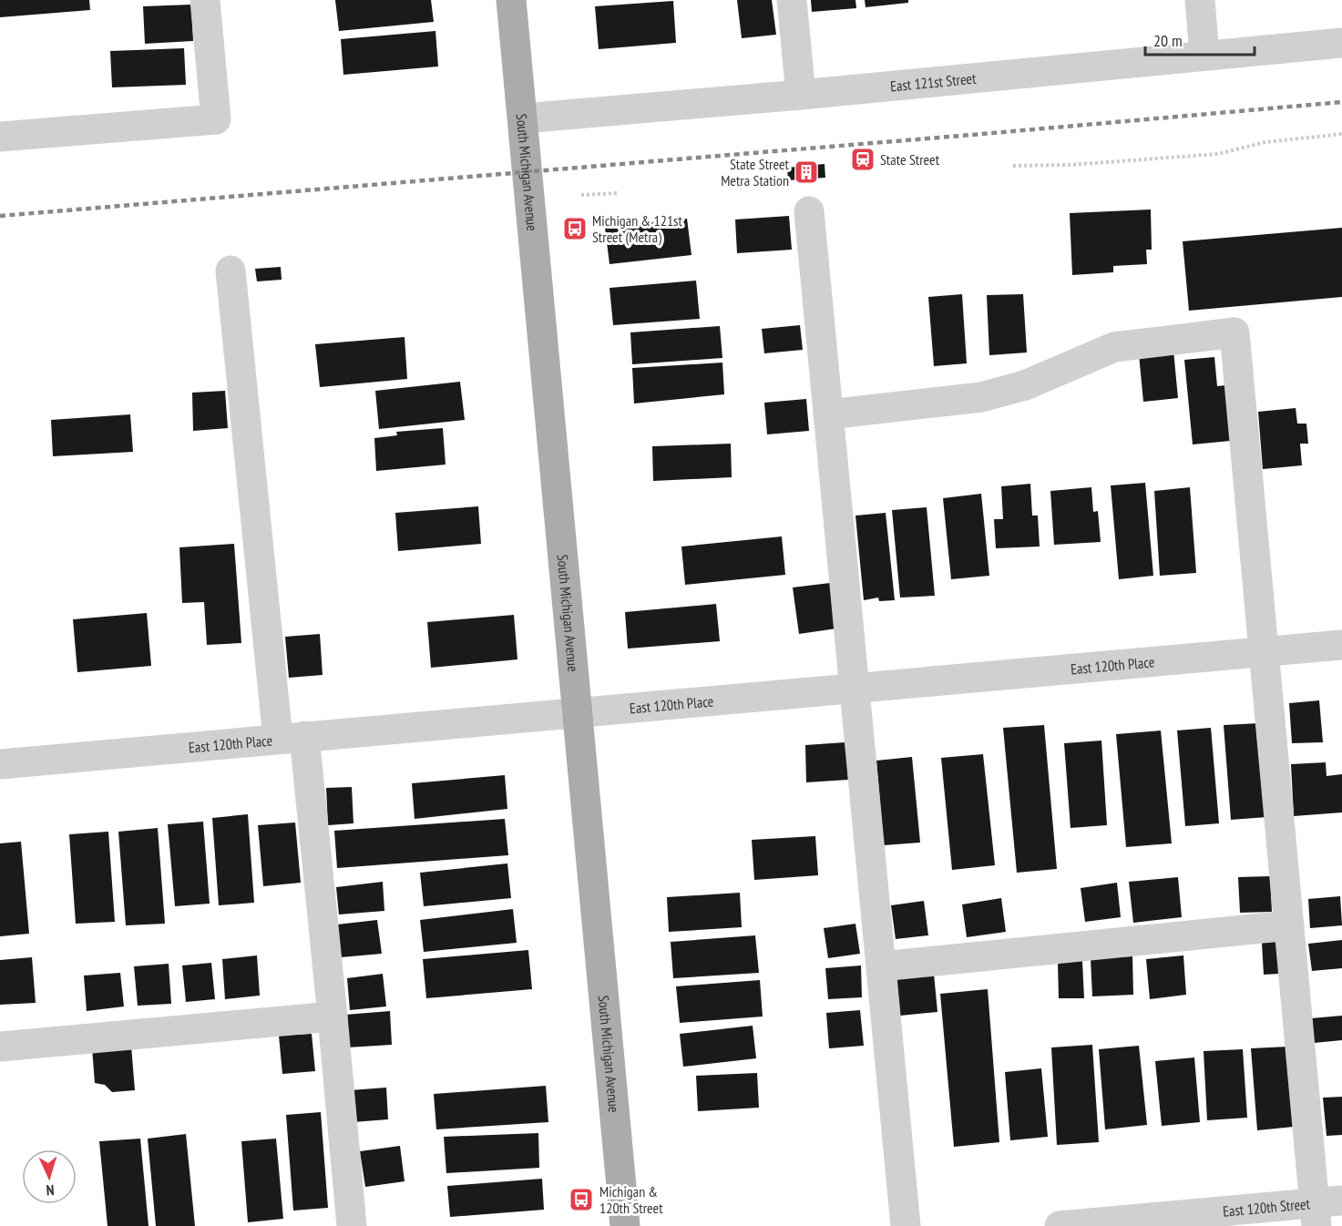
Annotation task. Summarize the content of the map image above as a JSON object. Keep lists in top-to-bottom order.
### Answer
{
  "streets": {
    "main road": ["South Michigan Avenue"],
    "street": ["East 121st Street", "East 120th Place", "East 120th Street"]
  },
  "crossings": [
    ["East 121st Street", "South Michigan Avenue"],
    ["South Michigan Avenue", "East 120th Place"]
  ],
  "places": {
    "station": ["State Street"],
    "building": ["State Street Metra Station"],
    "bus stop": ["Michigan & 121st Street (Metra)", "Michigan & 120th Street"]
  },
  "scale_bar": "20 m",
  "north": "bottom"
}
